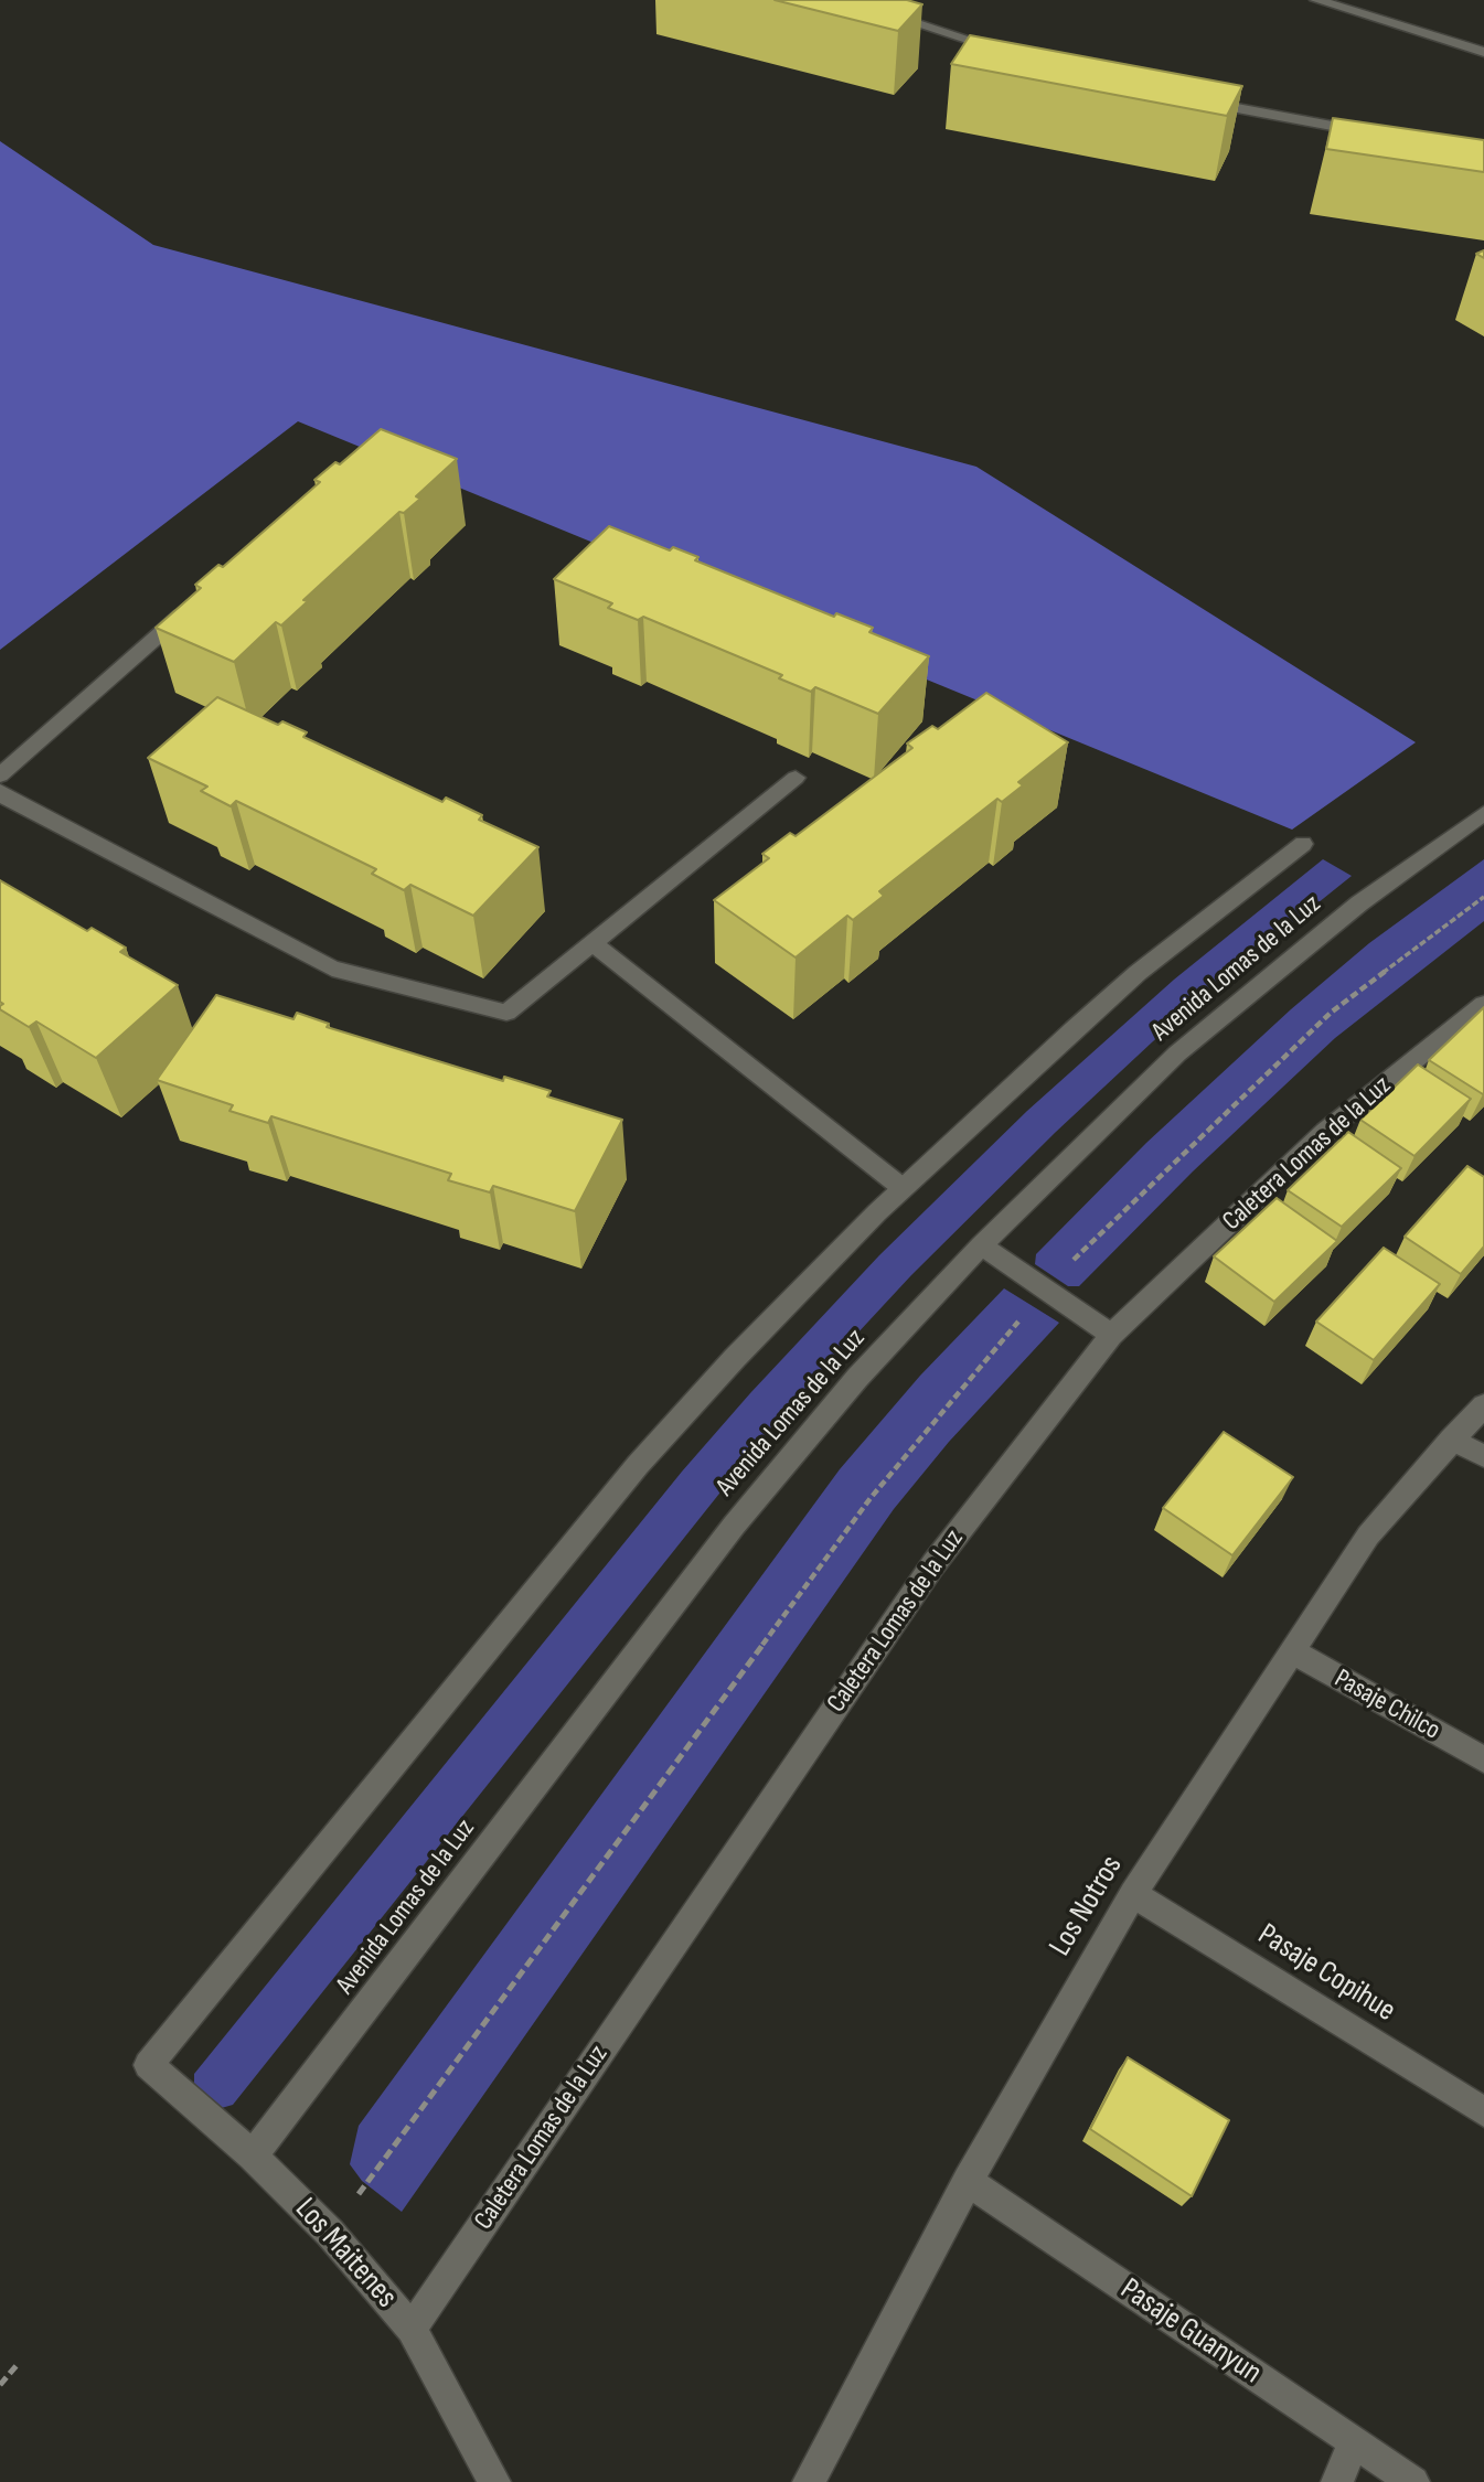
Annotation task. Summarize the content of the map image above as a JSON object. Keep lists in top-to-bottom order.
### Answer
{
  "streets": {
    "street": [
      "Avenida Lomas de la Luz",
      "Caletera Lomas de la Luz",
      "Pasaje Chilco",
      "Los Notros",
      "Pasaje Copihue",
      "Los Maitenes",
      "Pasaje Guanyun"
    ]
  },
  "crossings": [
    ["Avenida Lomas de la Luz", "Los Maitenes"],
    ["Caletera Lomas de la Luz", "Los Maitenes"],
    ["Pasaje Chilco", "Los Notros"],
    ["Los Notros", "Pasaje Copihue"],
    ["Los Notros", "Pasaje Guanyun"]
  ]
}
